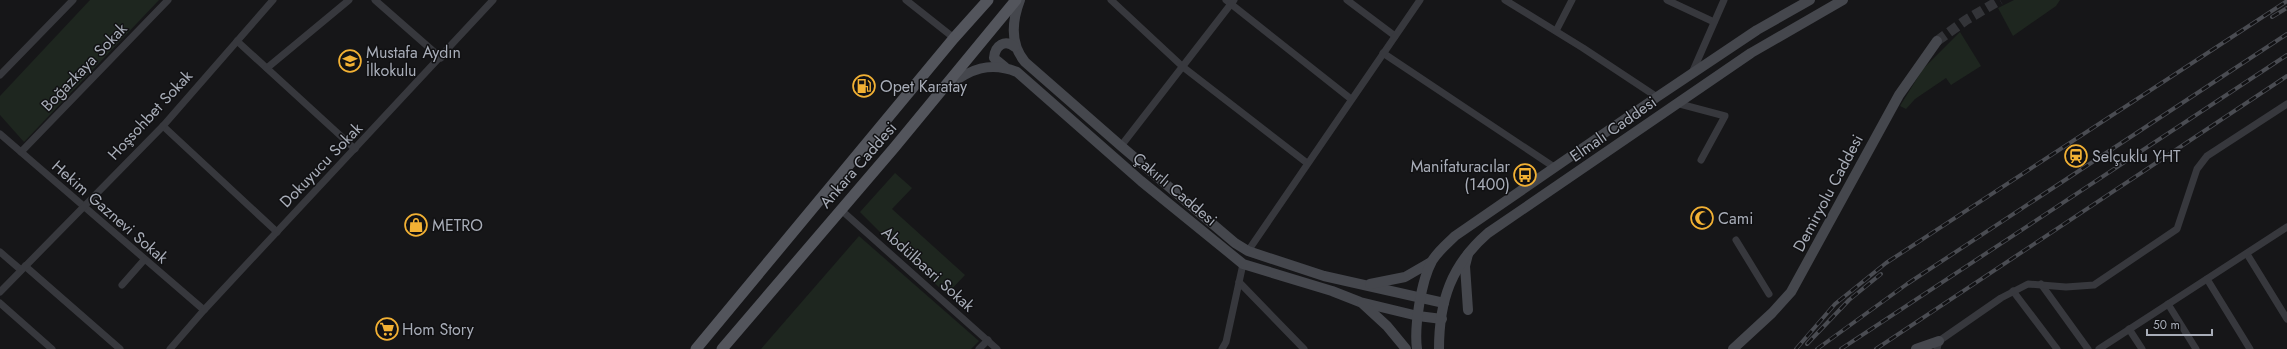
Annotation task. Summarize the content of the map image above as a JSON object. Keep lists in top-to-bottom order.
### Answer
{
  "streets": {
    "main road": [
      "Elmalı Caddesi",
      "Ankara Caddesi",
      "Çakırlı Caddesi",
      "Demiryolu Caddesi"
    ],
    "street": [
      "Boğazkaya Sokak",
      "Hoşsohbet Sokak",
      "Dokuyucu Sokak",
      "Hekim Gaznevi Sokak",
      "Abdülbasri Sokak"
    ]
  },
  "crossings": [
    ["Boğazkaya Sokak", "Hekim Gaznevi Sokak"],
    ["Hoşsohbet Sokak", "Hekim Gaznevi Sokak"],
    ["Elmalı Caddesi", "Çakırlı Caddesi"],
    ["Dokuyucu Sokak", "Hekim Gaznevi Sokak"],
    ["Ankara Caddesi", "Çakırlı Caddesi"],
    ["Ankara Caddesi", "Abdülbasri Sokak"]
  ],
  "places": {
    "school or university": ["Mustafa Aydın İlkokulu"],
    "fuel station": ["Opet Karatay"],
    "station": ["Selçuklu YHT"],
    "bus stop": ["Manifaturacılar (1400)"],
    "mosque": ["Cami"],
    "shop": ["METRO"],
    "supermarket": ["Hom Story"]
  },
  "scale_bar": "50 m"
}
